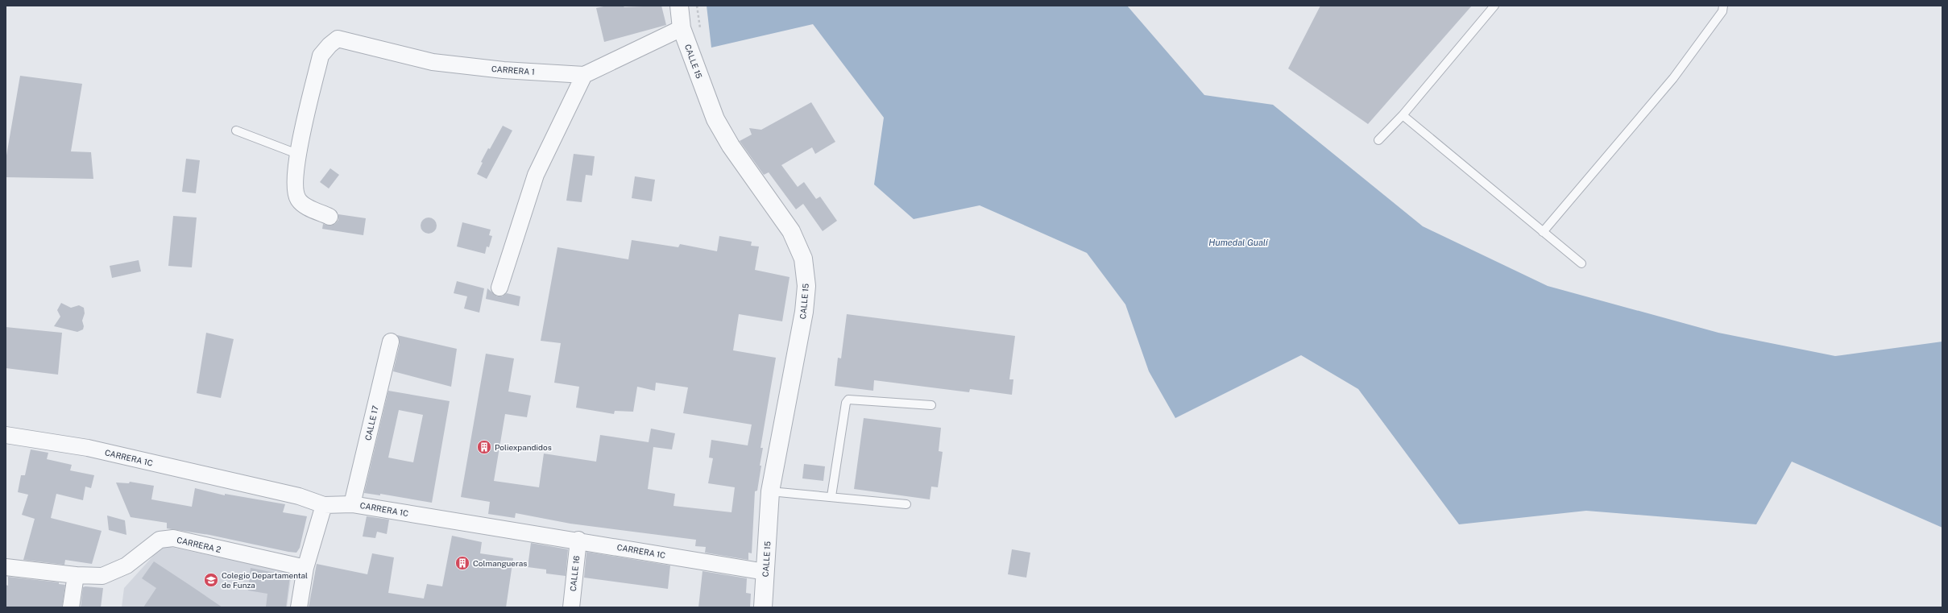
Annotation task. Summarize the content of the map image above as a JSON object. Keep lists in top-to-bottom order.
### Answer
{
  "streets": {
    "street": [
      "CALLE 15",
      "CARRERA 1",
      "CALLE 17",
      "CARRERA 1C",
      "CARRERA 2",
      "CALLE 16"
    ]
  },
  "crossings": [
    ["CALLE 15", "CARRERA 1"],
    ["CALLE 15", "CARRERA 1C"],
    ["CALLE 17", "CARRERA 1C"],
    ["CARRERA 1C", "CALLE 16"]
  ],
  "water": ["Humedal Gualí"],
  "places": {
    "building": ["Poliexpandidos", "Colmangueras"],
    "school or university": ["Colegio Departamental de Funza"]
  }
}
